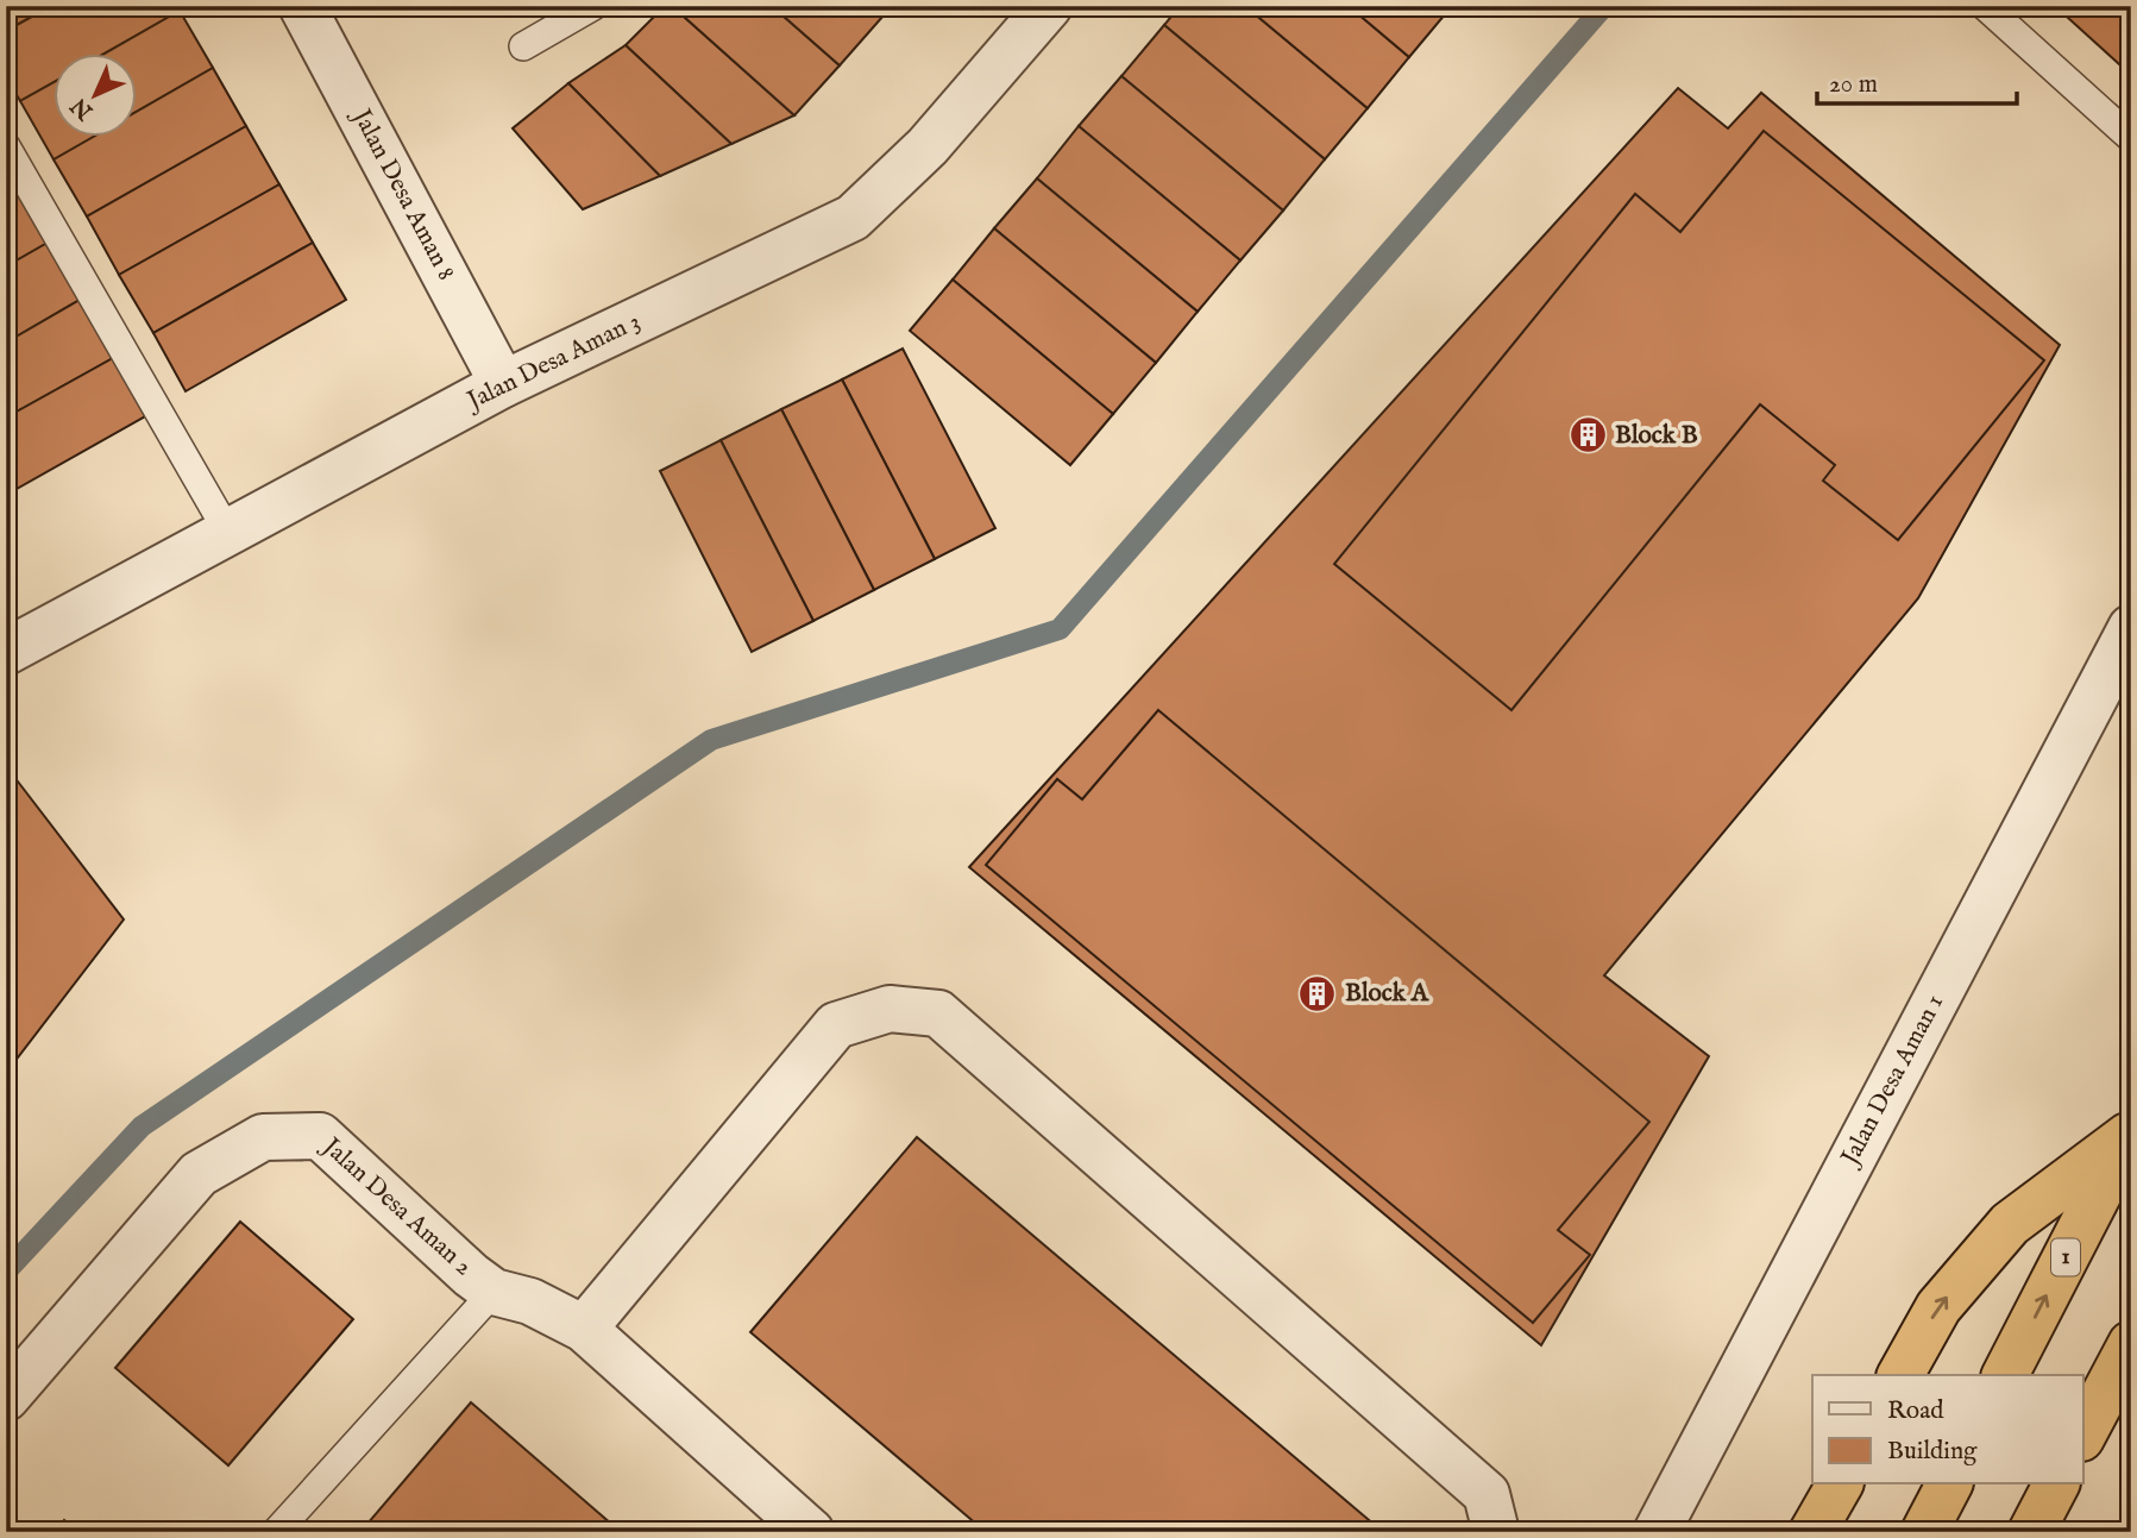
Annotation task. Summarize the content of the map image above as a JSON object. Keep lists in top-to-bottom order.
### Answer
{
  "streets": {
    "highway": ["1"],
    "street": [
      "Jalan Desa Aman 8",
      "Jalan Desa Aman 3",
      "Jalan Desa Aman 1",
      "Jalan Desa Aman 2"
    ]
  },
  "crossings": [
    ["Jalan Desa Aman 8", "Jalan Desa Aman 3"]
  ],
  "places": {
    "building": ["Block B", "Block A"]
  },
  "legend": ["Road", "Building"],
  "scale_bar": "20 m",
  "north": "bottom left"
}
